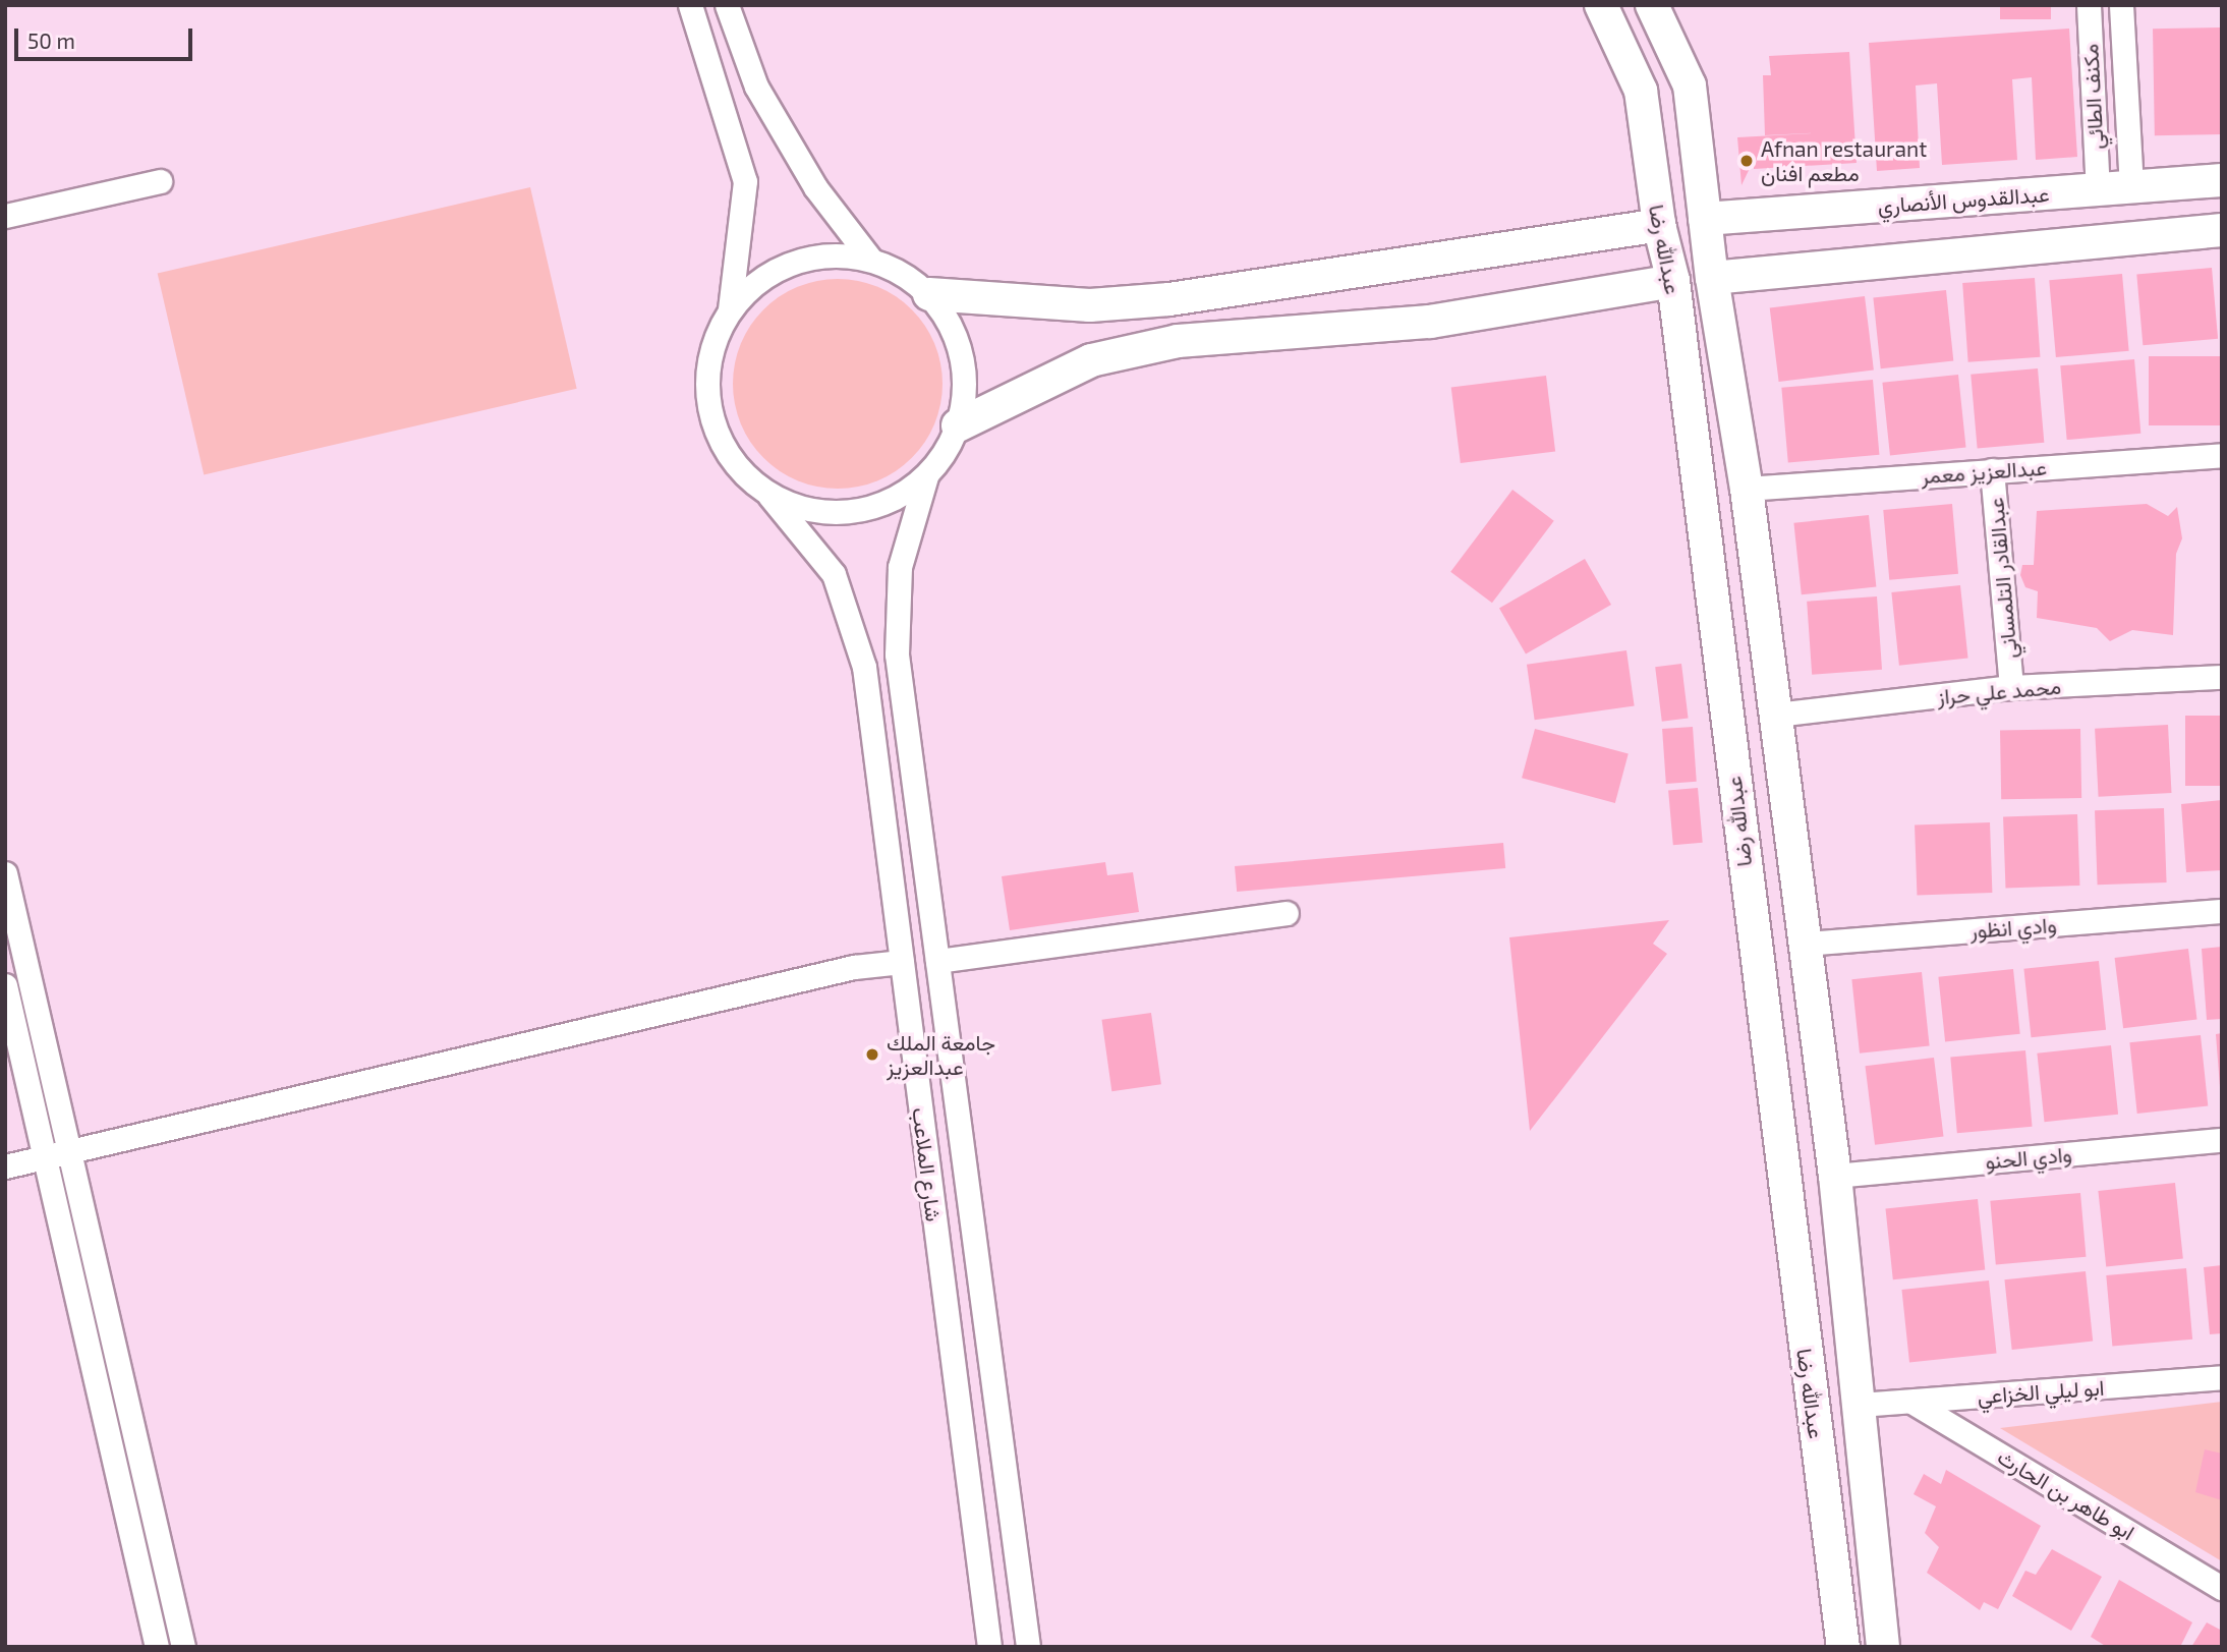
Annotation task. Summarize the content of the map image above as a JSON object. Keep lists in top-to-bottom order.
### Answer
{
  "streets": {
    "street": [
      "مكنف الطائي",
      "عبدالقدوس الأنصاري",
      "عبدالله رضا",
      "عبدالعزيز معمر",
      "عبدالقادر التلمساني",
      "محمد علي حراز",
      "وادي انظور",
      "وادي الحنو",
      "شارع الملاعب",
      "ابو ليلي الخزاعي",
      "ابو طاهر بن الحارث"
    ]
  },
  "crossings": [
    ["مكنف الطائي", "عبدالقدوس الأنصاري"],
    ["عبدالقدوس الأنصاري", "عبدالله رضا"],
    ["عبدالله رضا", "عبدالعزيز معمر"],
    ["عبدالله رضا", "محمد علي حراز"],
    ["عبدالله رضا", "وادي انظور"],
    ["عبدالله رضا", "وادي الحنو"],
    ["عبدالله رضا", "ابو ليلي الخزاعي"],
    ["عبدالعزيز معمر", "عبدالقادر التلمساني"],
    ["عبدالقادر التلمساني", "محمد علي حراز"],
    ["ابو ليلي الخزاعي", "ابو طاهر بن الحارث"]
  ],
  "places": ["Afnan restaurant مطعم افنان", "جامعة الملك عبدالعزيز"],
  "scale_bar": "50 m"
}
